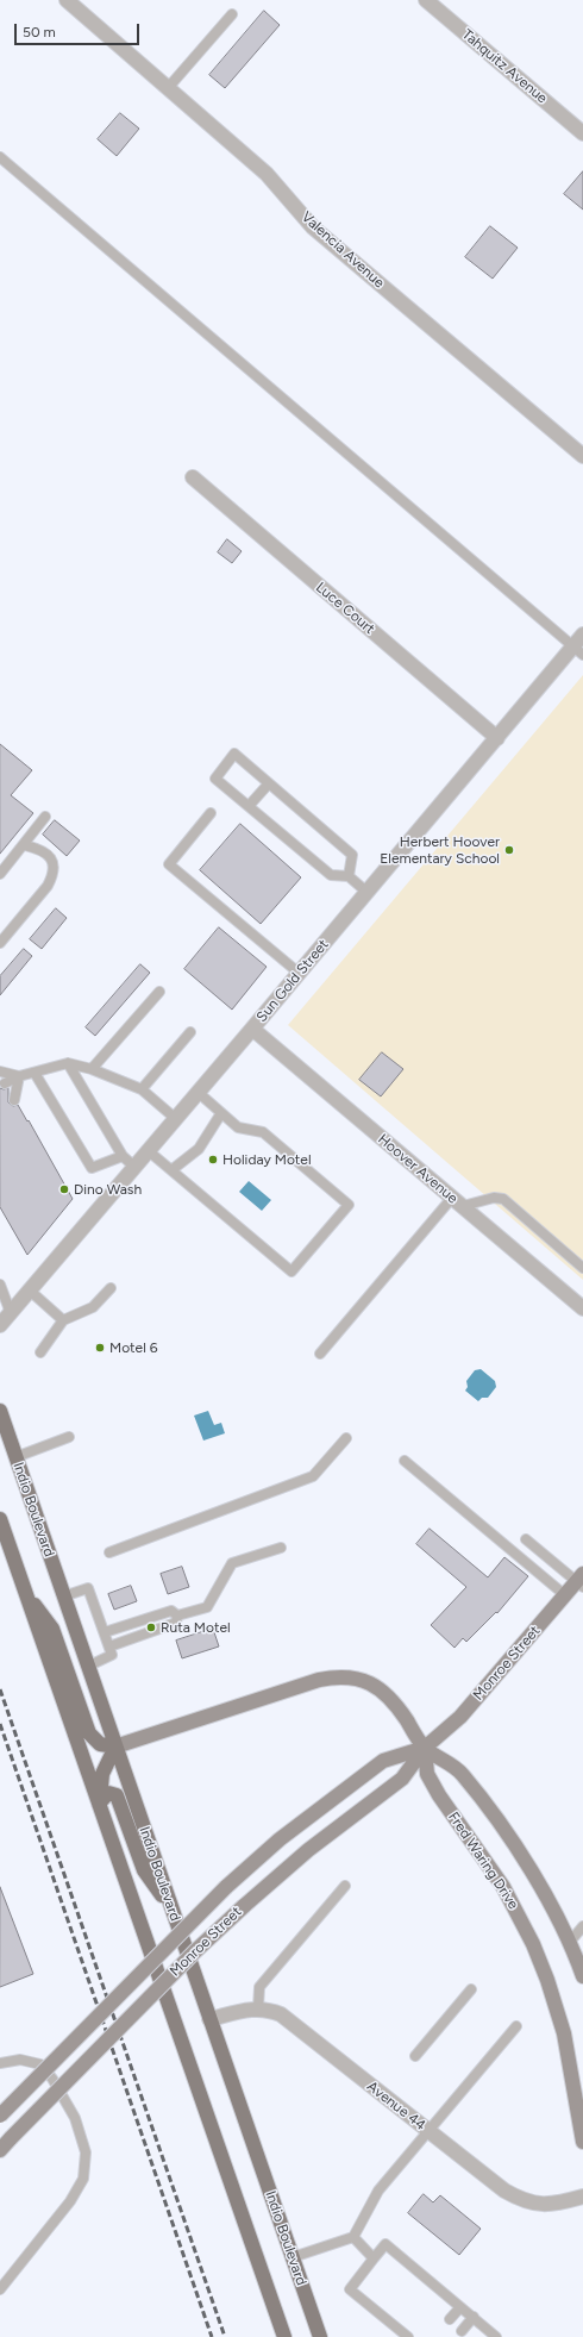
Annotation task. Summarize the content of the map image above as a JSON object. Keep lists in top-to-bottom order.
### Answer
{
  "streets": {
    "main road": ["Indio Boulevard", "Monroe Street", "Fred Waring Drive"],
    "street": [
      "Tahquitz Avenue",
      "Valencia Avenue",
      "Luce Court",
      "Sun Gold Street",
      "Hoover Avenue",
      "Avenue 44"
    ]
  },
  "crossings": [
    ["Luce Court", "Sun Gold Street"],
    ["Sun Gold Street", "Hoover Avenue"],
    ["Indio Boulevard", "Fred Waring Drive"],
    ["Indio Boulevard", "Avenue 44"],
    ["Monroe Street", "Fred Waring Drive"]
  ],
  "places": [
    "Herbert Hoover Elementary School",
    "Holiday Motel",
    "Dino Wash",
    "Motel 6",
    "Ruta Motel"
  ],
  "scale_bar": "50 m"
}
